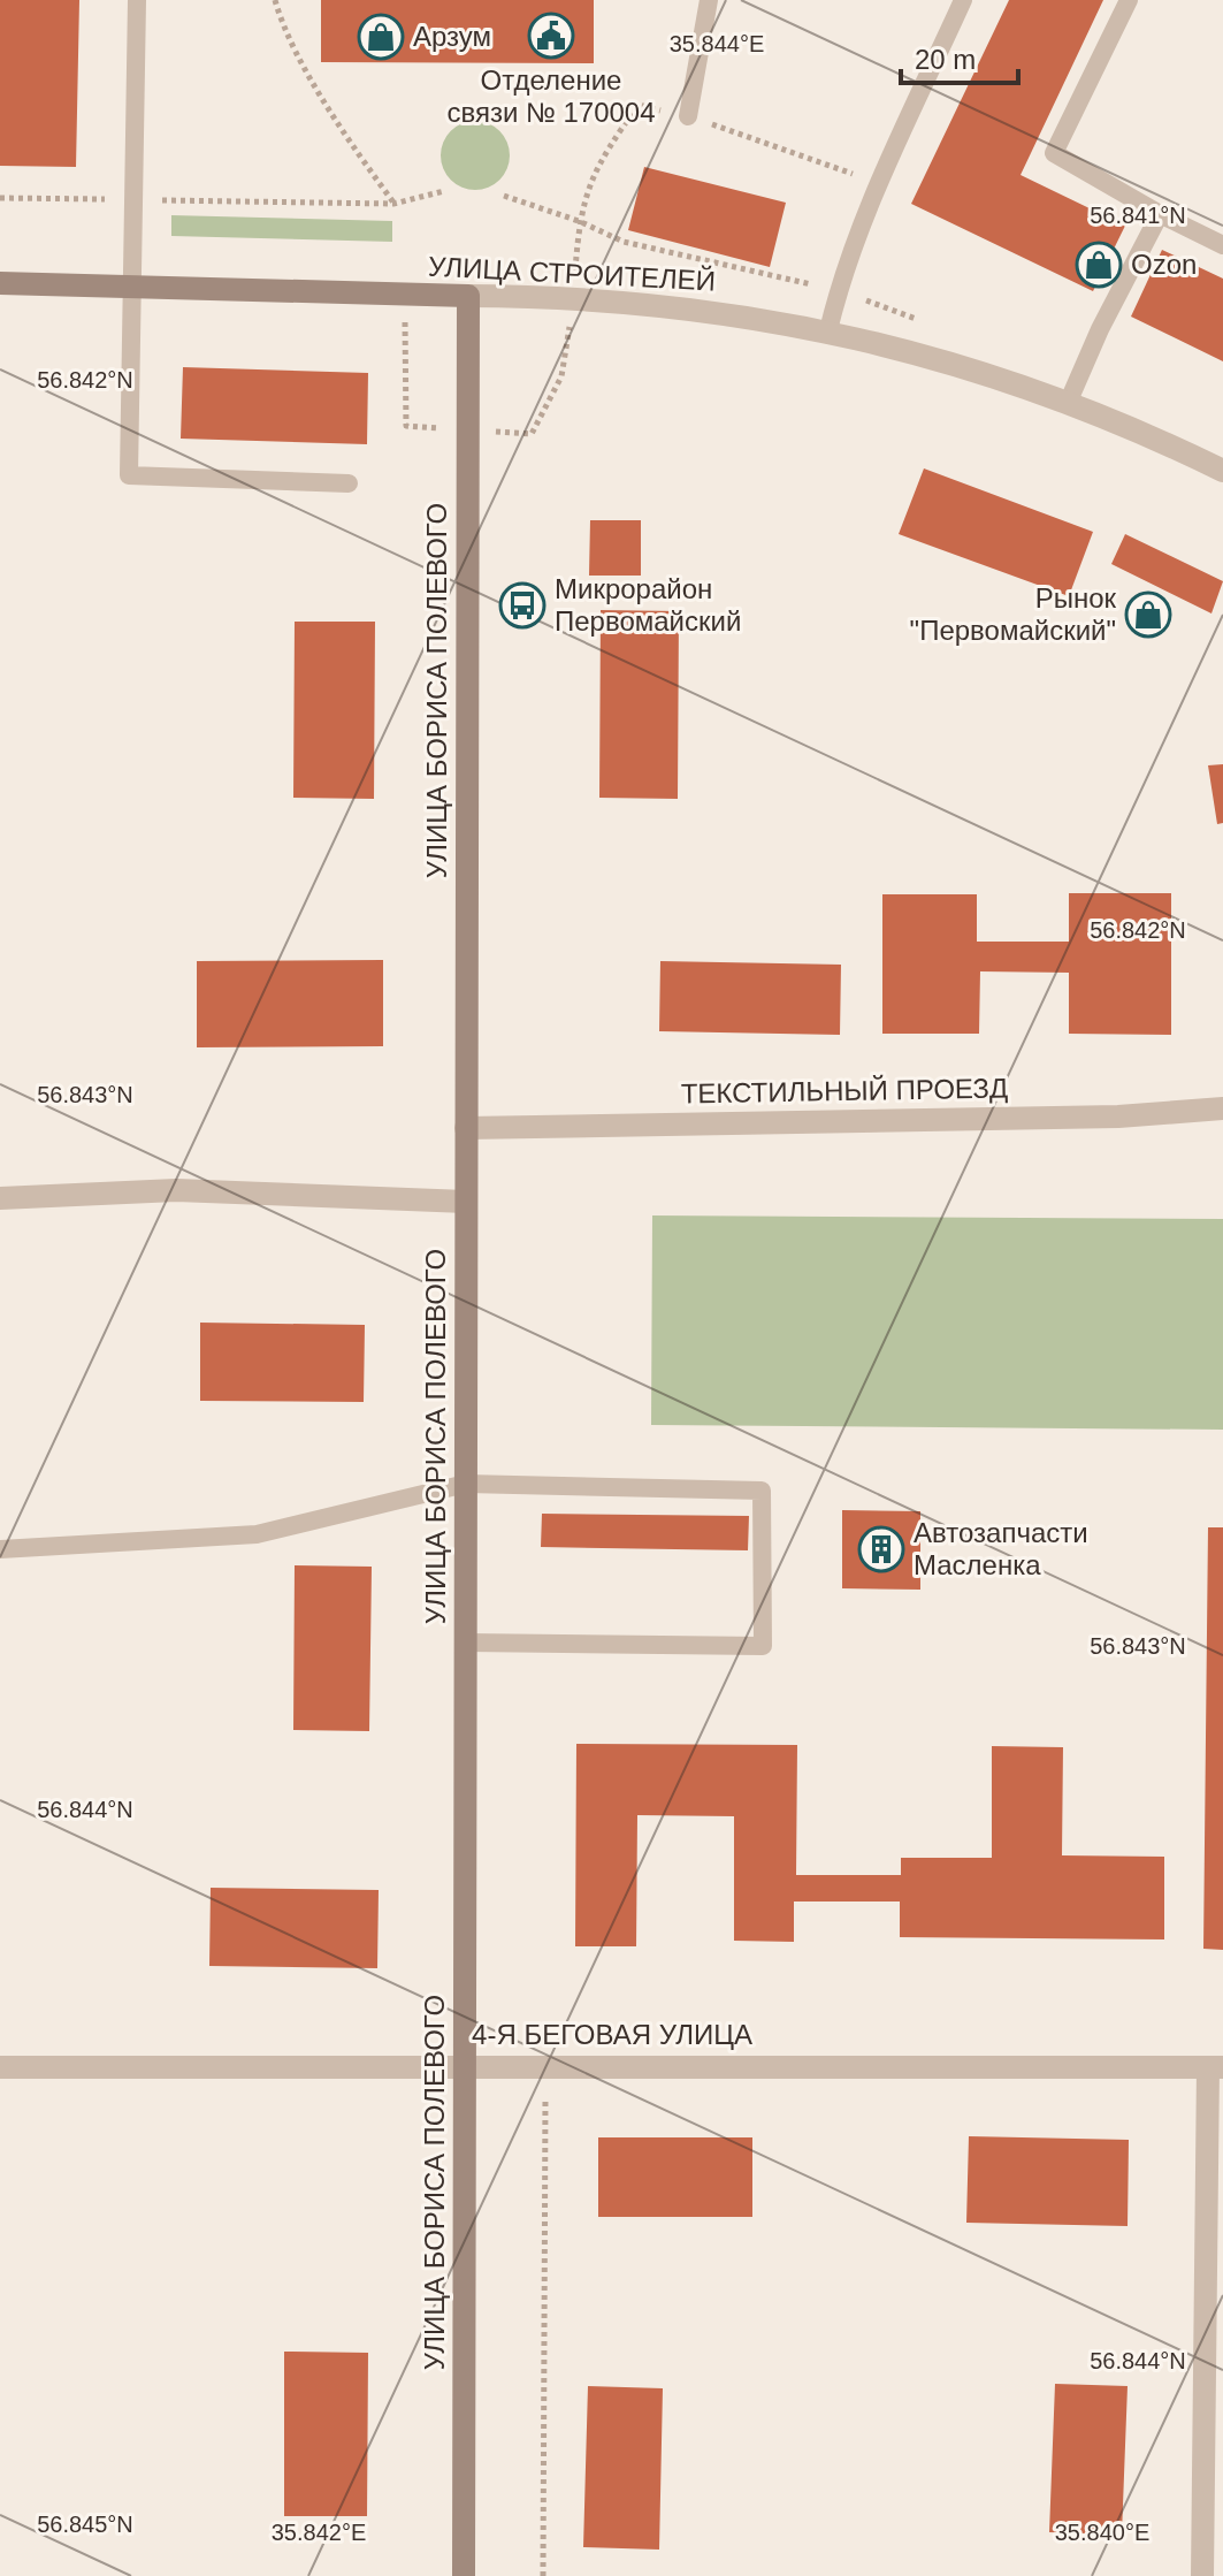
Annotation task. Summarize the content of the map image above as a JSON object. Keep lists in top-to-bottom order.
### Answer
{
  "streets": {
    "main road": ["УЛИЦА СТРОИТЕЛЕЙ", "УЛИЦА БОРИСА ПОЛЕВОГО"],
    "street": ["ТЕКСТИЛЬНЫЙ ПРОЕЗД", "4-Я БЕГОВАЯ УЛИЦА"]
  },
  "crossings": [
    ["УЛИЦА СТРОИТЕЛЕЙ", "УЛИЦА БОРИСА ПОЛЕВОГО"],
    ["УЛИЦА БОРИСА ПОЛЕВОГО", "ТЕКСТИЛЬНЫЙ ПРОЕЗД"],
    ["УЛИЦА БОРИСА ПОЛЕВОГО", "4-Я БЕГОВАЯ УЛИЦА"]
  ],
  "places": {
    "public building": ["Отделение связи № 170004"],
    "shop": ["Арзум", "Ozon", "Рынок \"Первомайский\""],
    "bus stop": ["Микрорайон Первомайский"],
    "building": ["Автозапчасти Масленка"]
  },
  "scale_bar": "20 m",
  "coordinates": [
    "35.844°E",
    "56.841°N",
    "56.842°N",
    "56.843°N",
    "56.844°N",
    "56.845°N",
    "35.842°E",
    "35.840°E"
  ]
}
